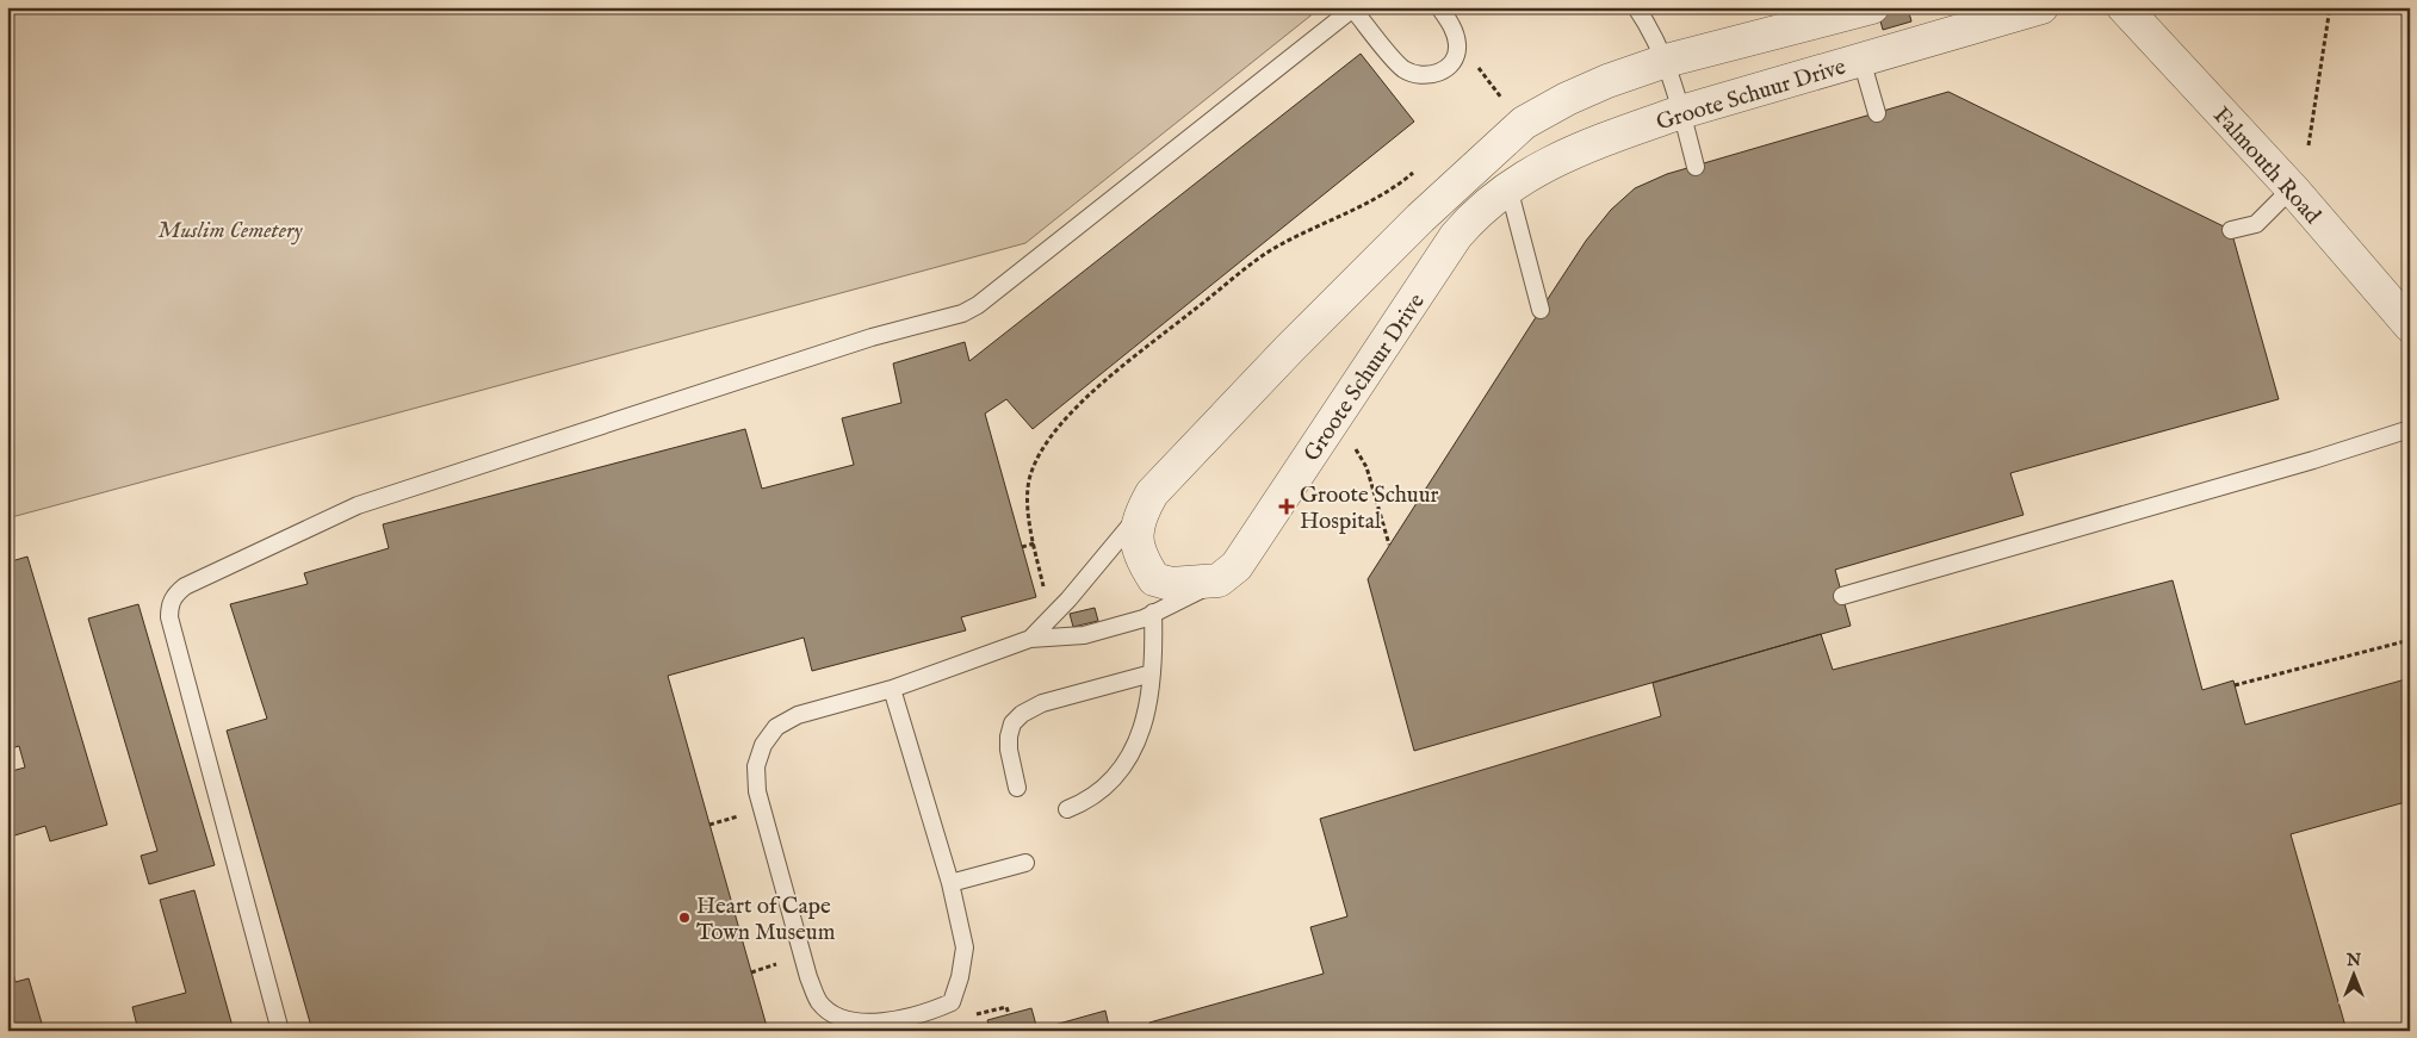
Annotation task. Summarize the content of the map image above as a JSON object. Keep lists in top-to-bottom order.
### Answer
{
  "streets": {
    "street": ["Groote Schuur Drive", "Falmouth Road"]
  },
  "parks": ["Muslim Cemetery"],
  "places": {
    "health": ["Groote Schuur Hospital"],
    "other": ["Heart of Cape Town Museum"]
  },
  "north": "top"
}
